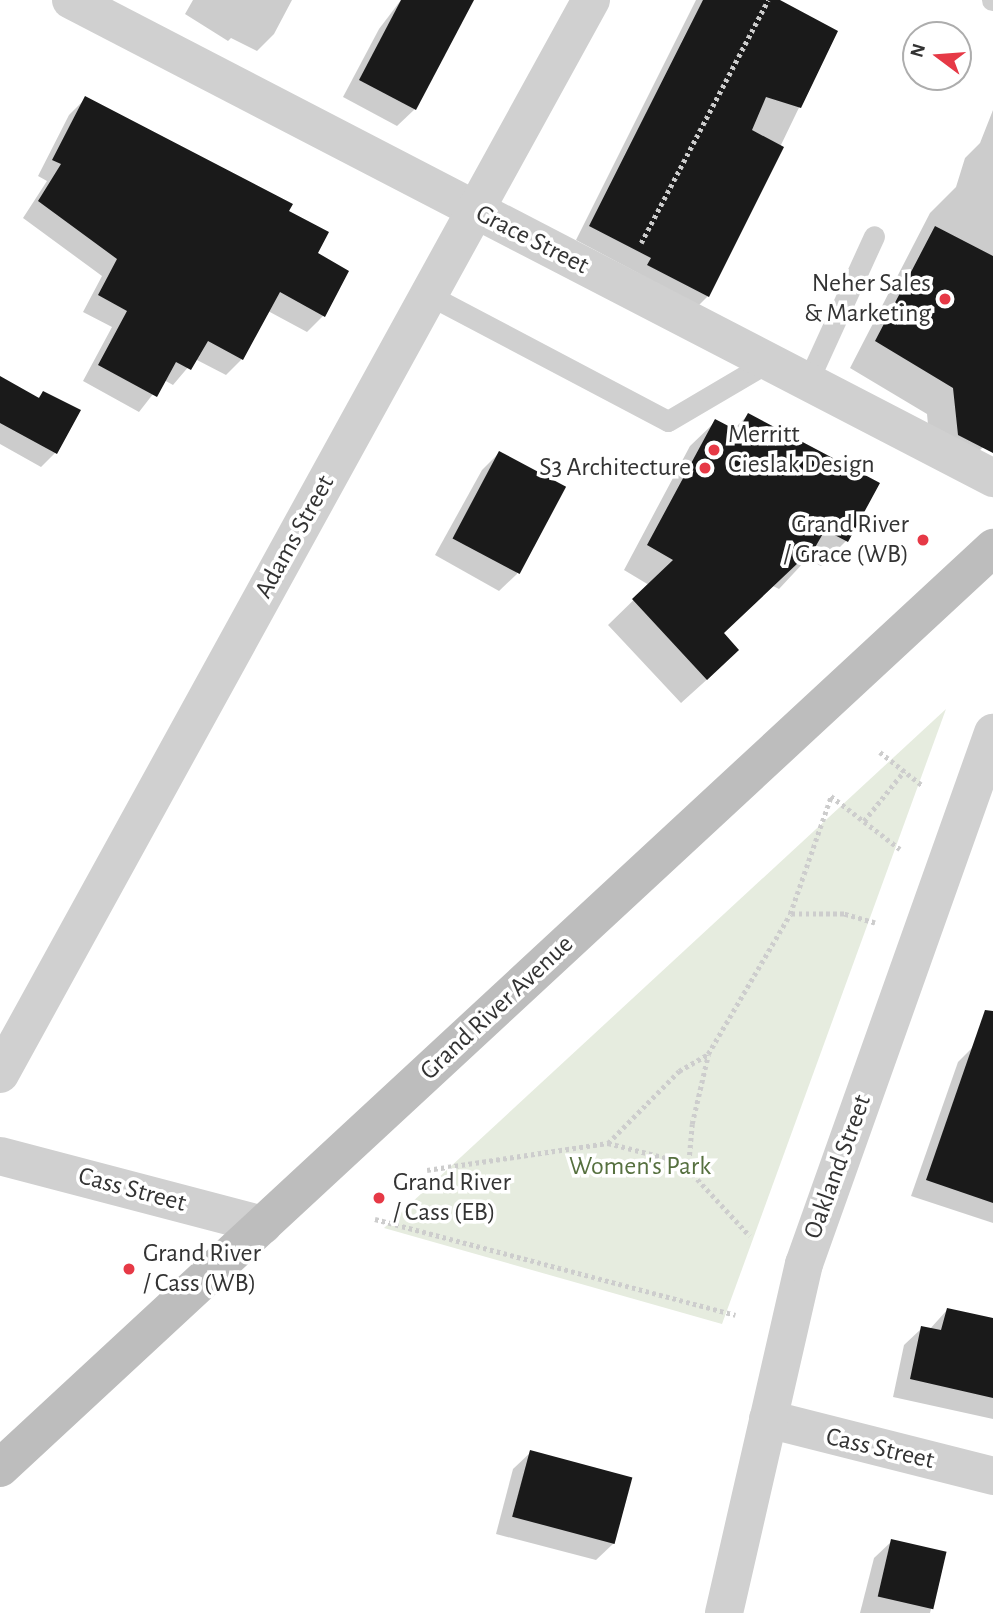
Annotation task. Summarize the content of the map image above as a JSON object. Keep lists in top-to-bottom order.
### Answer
{
  "streets": {
    "main road": ["Grand River Avenue"],
    "street": [
      "Grace Street",
      "Adams Street",
      "Oakland Street",
      "Cass Street"
    ]
  },
  "crossings": [
    ["Grace Street", "Adams Street"],
    ["Grand River Avenue", "Cass Street"],
    ["Oakland Street", "Cass Street"]
  ],
  "parks": ["Women's Park"],
  "places": [
    "Neher Sales & Marketing",
    "Merritt Cieslak Design",
    "S3 Architecture",
    "Grand River / Grace (WB)",
    "Grand River / Cass (EB)",
    "Grand River / Cass (WB)"
  ],
  "north": "left"
}
